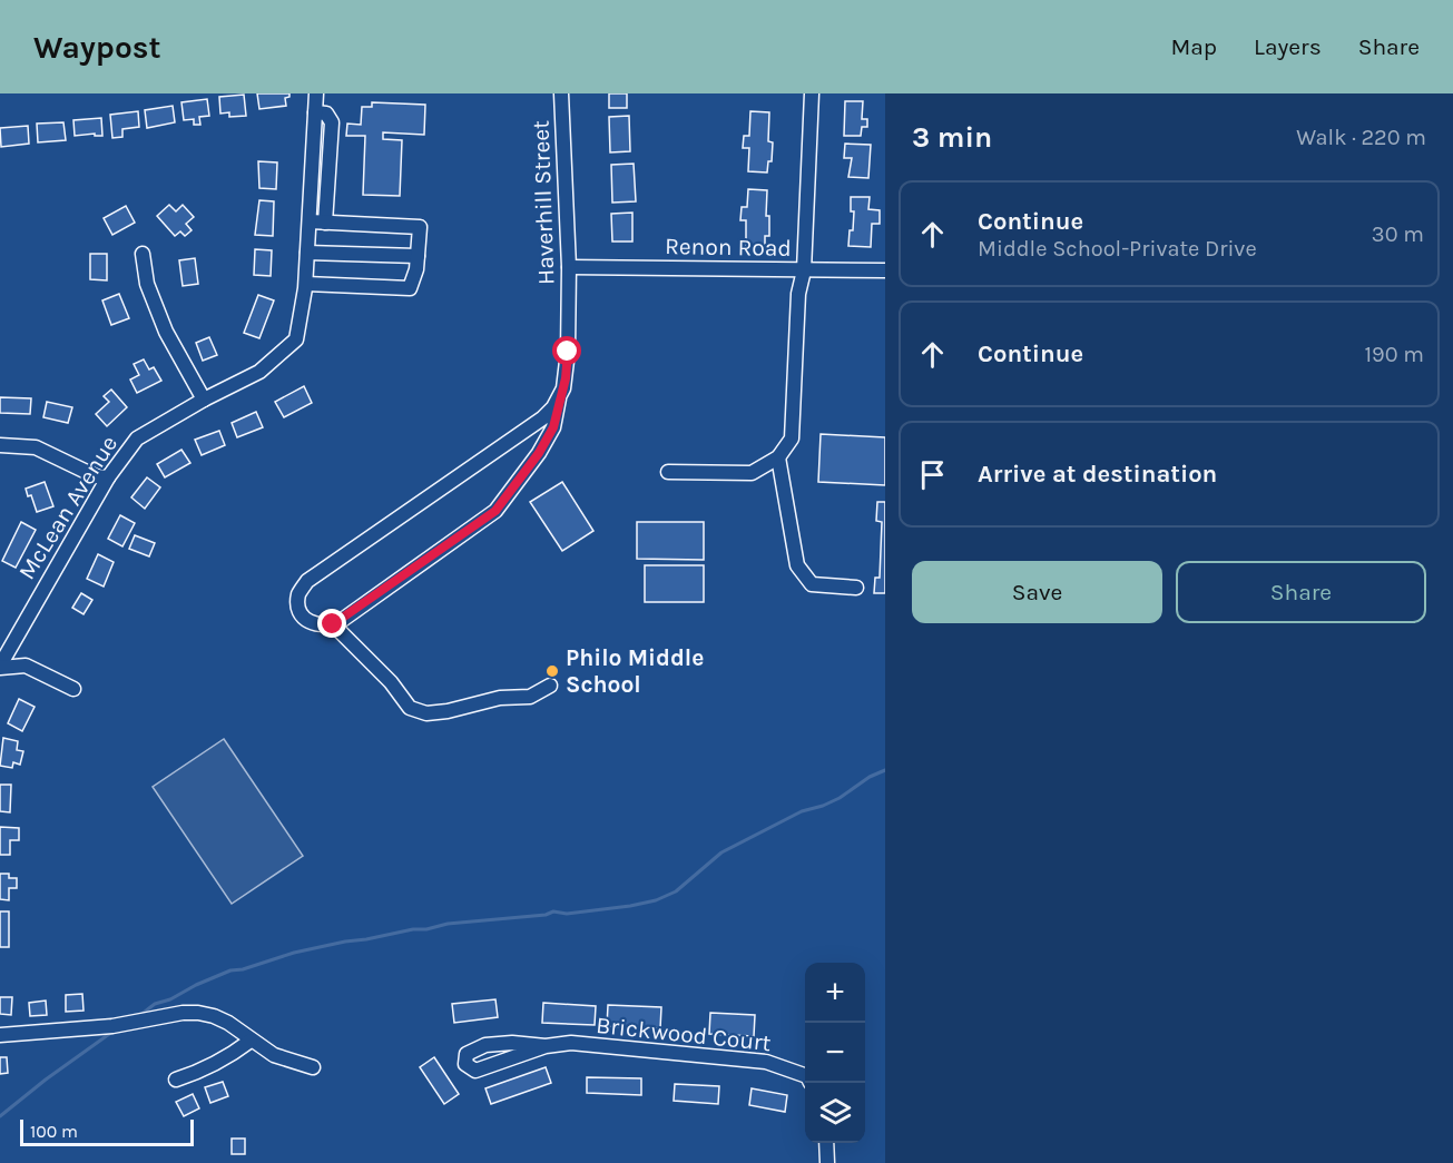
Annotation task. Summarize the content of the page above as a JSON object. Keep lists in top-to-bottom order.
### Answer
{
  "streets": {
    "street": [
      "Haverhill Street",
      "Renon Road",
      "McLean Avenue",
      "Brickwood Court"
    ]
  },
  "crossings": [
    ["Haverhill Street", "Renon Road"]
  ],
  "places": ["Philo Middle School"],
  "scale_bar": "100 m",
  "page": {
    "header": "Waypost",
    "nav": ["Map", "Layers", "Share"],
    "heading": ["3 min", "Walk · 220 m"],
    "list": [
      ["Continue", "Middle School-Private Drive", "30 m"],
      ["Continue", "190 m"],
      "Arrive at destination"
    ],
    "buttons": ["Save", "Share"],
    "map_buttons": ["+", "−"],
    "scale": "100 m"
  }
}
